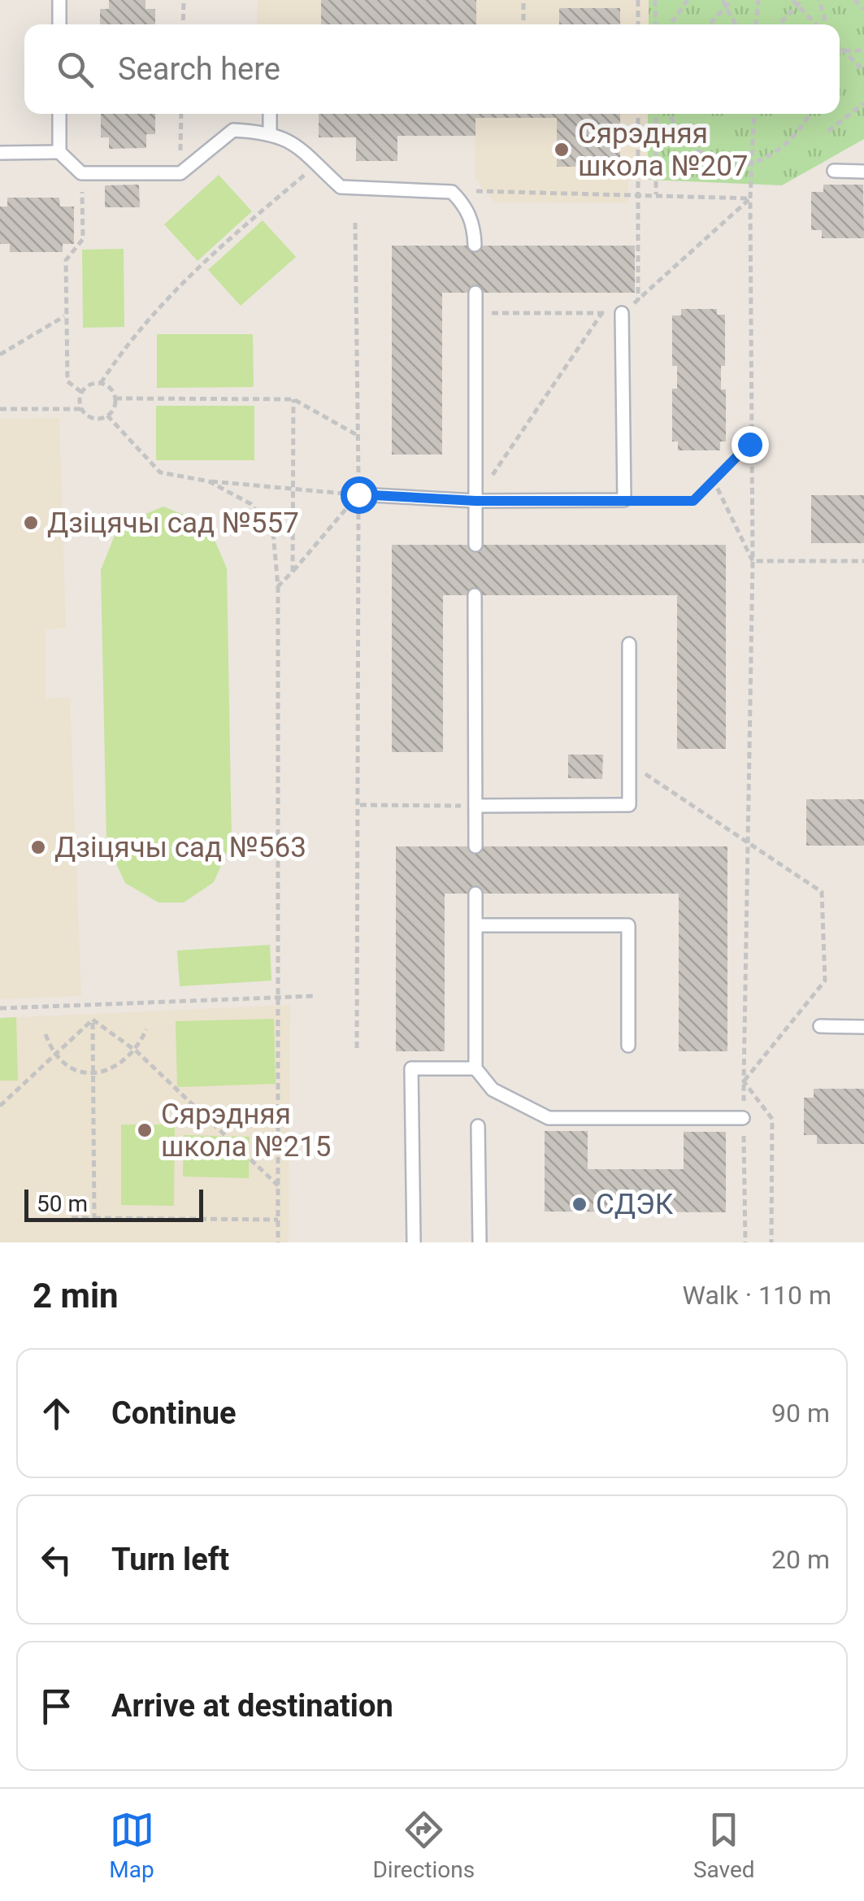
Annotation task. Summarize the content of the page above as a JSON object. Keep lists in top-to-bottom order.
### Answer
{
  "places": [
    "Сярэдняя школа №207",
    "Дзіцячы сад №557",
    "Дзіцячы сад №563",
    "Сярэдняя школа №215",
    "СДЭК"
  ],
  "scale_bar": "50 m",
  "page": {
    "search": "Search here",
    "scale": "50 m",
    "heading": ["2 min", "Walk · 110 m"],
    "list": [
      ["Continue", "90 m"],
      ["Turn left", "20 m"],
      "Arrive at destination"
    ],
    "nav": ["Map", "Directions", "Saved"]
  }
}
